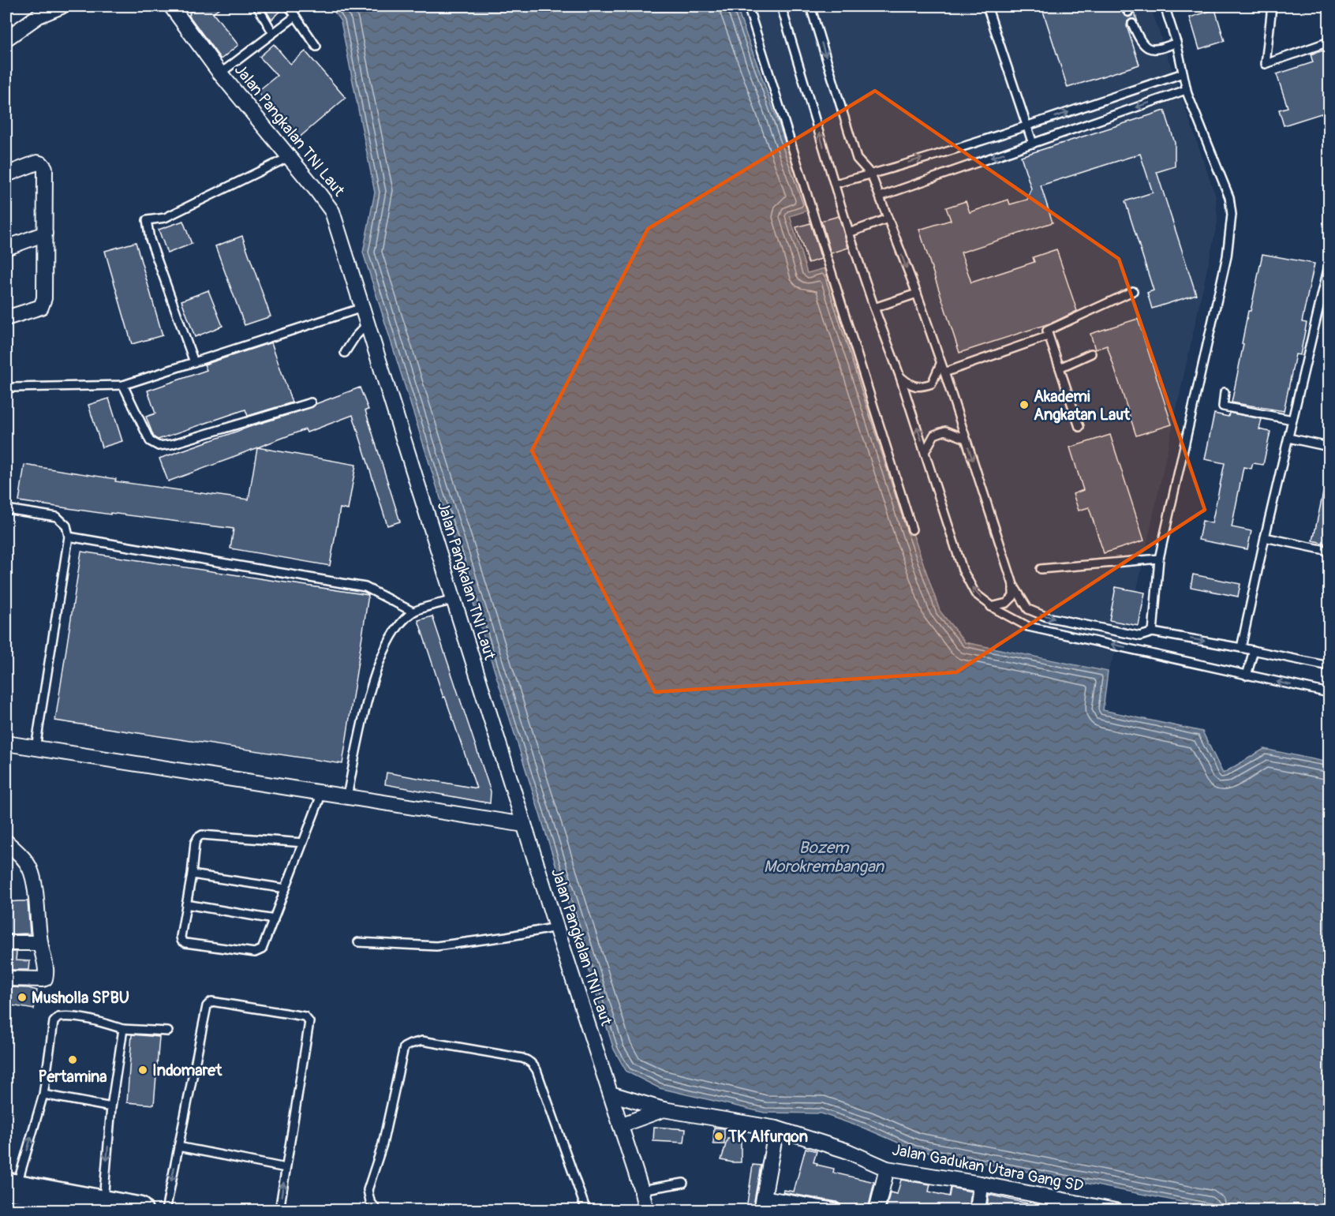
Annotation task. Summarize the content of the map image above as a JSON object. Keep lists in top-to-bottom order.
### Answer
{
  "streets": {
    "street": ["Jalan Pangkalan TNI Laut", "Jalan Gadukan Utara Gang SD"]
  },
  "crossings": [
    ["Jalan Pangkalan TNI Laut", "Jalan Gadukan Utara Gang SD"]
  ],
  "water": ["Bozem Morokrembangan"],
  "places": [
    "Akademi Angkatan Laut",
    "Musholla SPBU",
    "Pertamina",
    "Indomaret",
    "TK Alfurqon"
  ]
}
